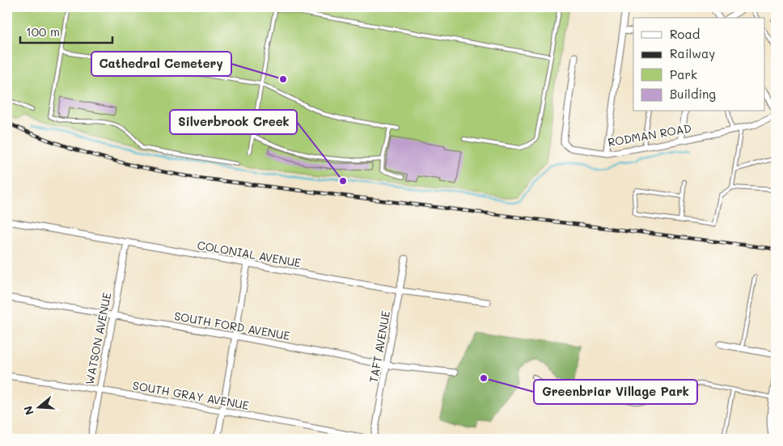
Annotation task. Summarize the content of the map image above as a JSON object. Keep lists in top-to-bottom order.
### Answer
{
  "streets": {
    "street": [
      "RODMAN ROAD",
      "COLONIAL AVENUE",
      "SOUTH FORD AVENUE",
      "WATSON AVENUE",
      "TAFT AVENUE",
      "SOUTH GRAY AVENUE"
    ]
  },
  "crossings": [
    ["COLONIAL AVENUE", "WATSON AVENUE"],
    ["COLONIAL AVENUE", "TAFT AVENUE"],
    ["SOUTH FORD AVENUE", "WATSON AVENUE"],
    ["SOUTH FORD AVENUE", "TAFT AVENUE"],
    ["WATSON AVENUE", "SOUTH GRAY AVENUE"]
  ],
  "places": ["Cathedral Cemetery", "Silverbrook Creek", "Greenbriar Village Park"],
  "legend": [
    "Road",
    "Railway",
    "Park",
    "Building"
  ],
  "scale_bar": "100 m",
  "north": "left"
}
